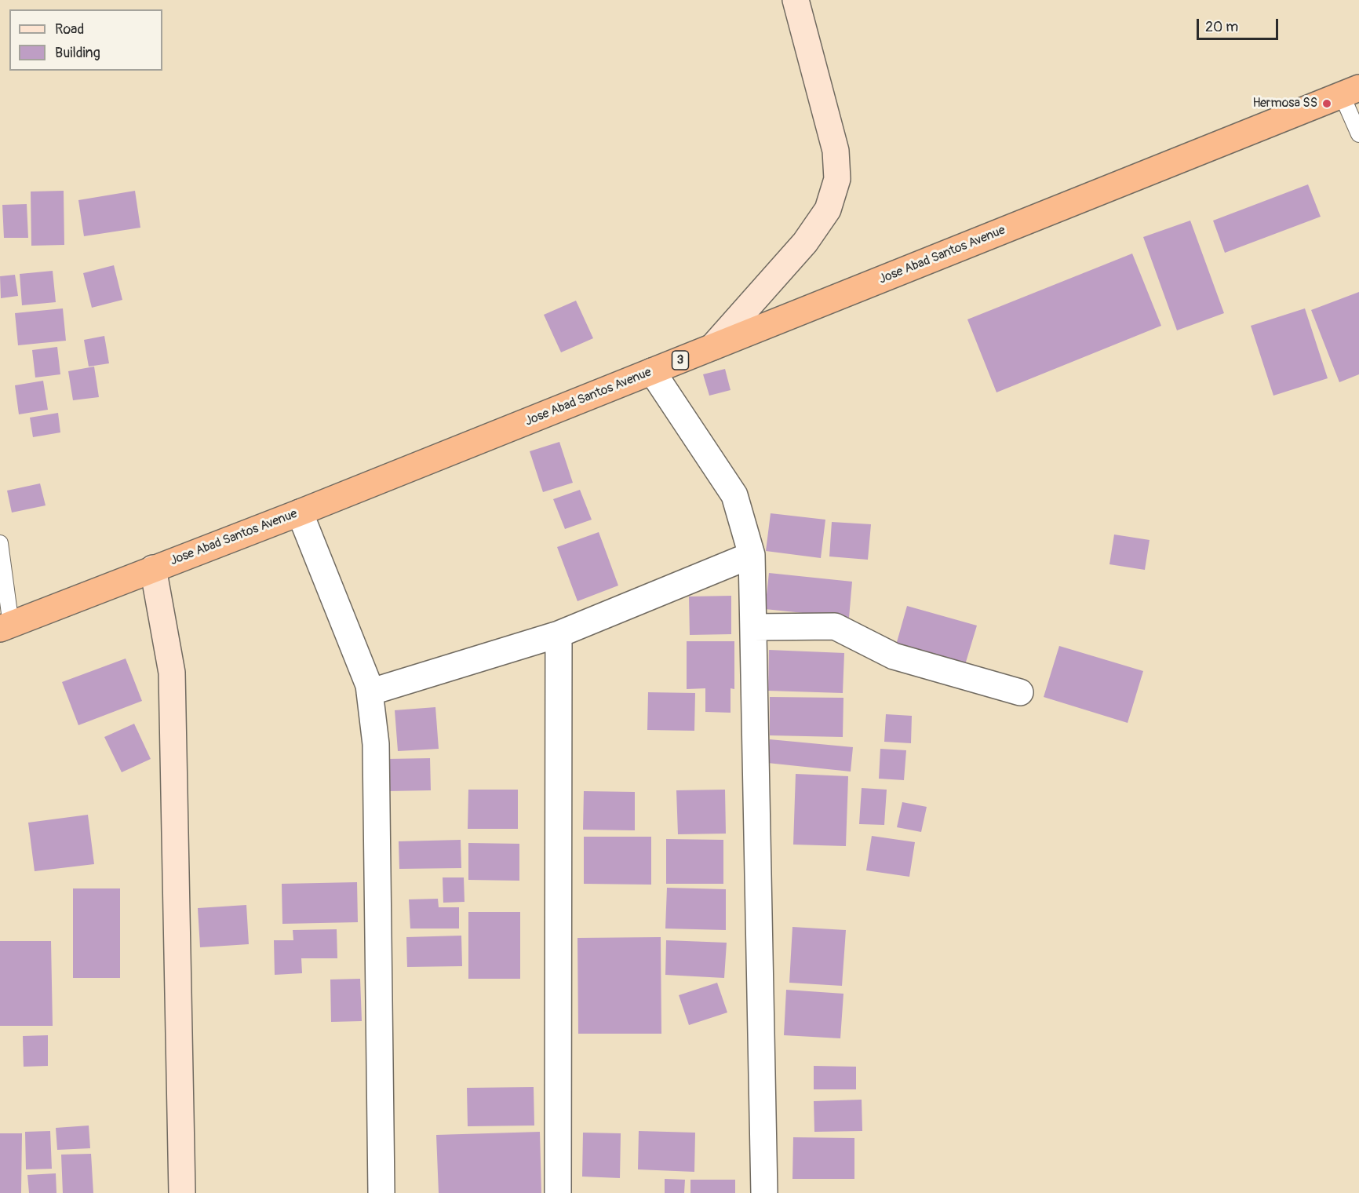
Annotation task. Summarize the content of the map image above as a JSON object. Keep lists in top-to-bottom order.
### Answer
{
  "streets": {
    "highway": ["Jose Abad Santos Avenue", "3"]
  },
  "places": ["Hermosa SS"],
  "legend": ["Road", "Building"],
  "scale_bar": "20 m"
}
